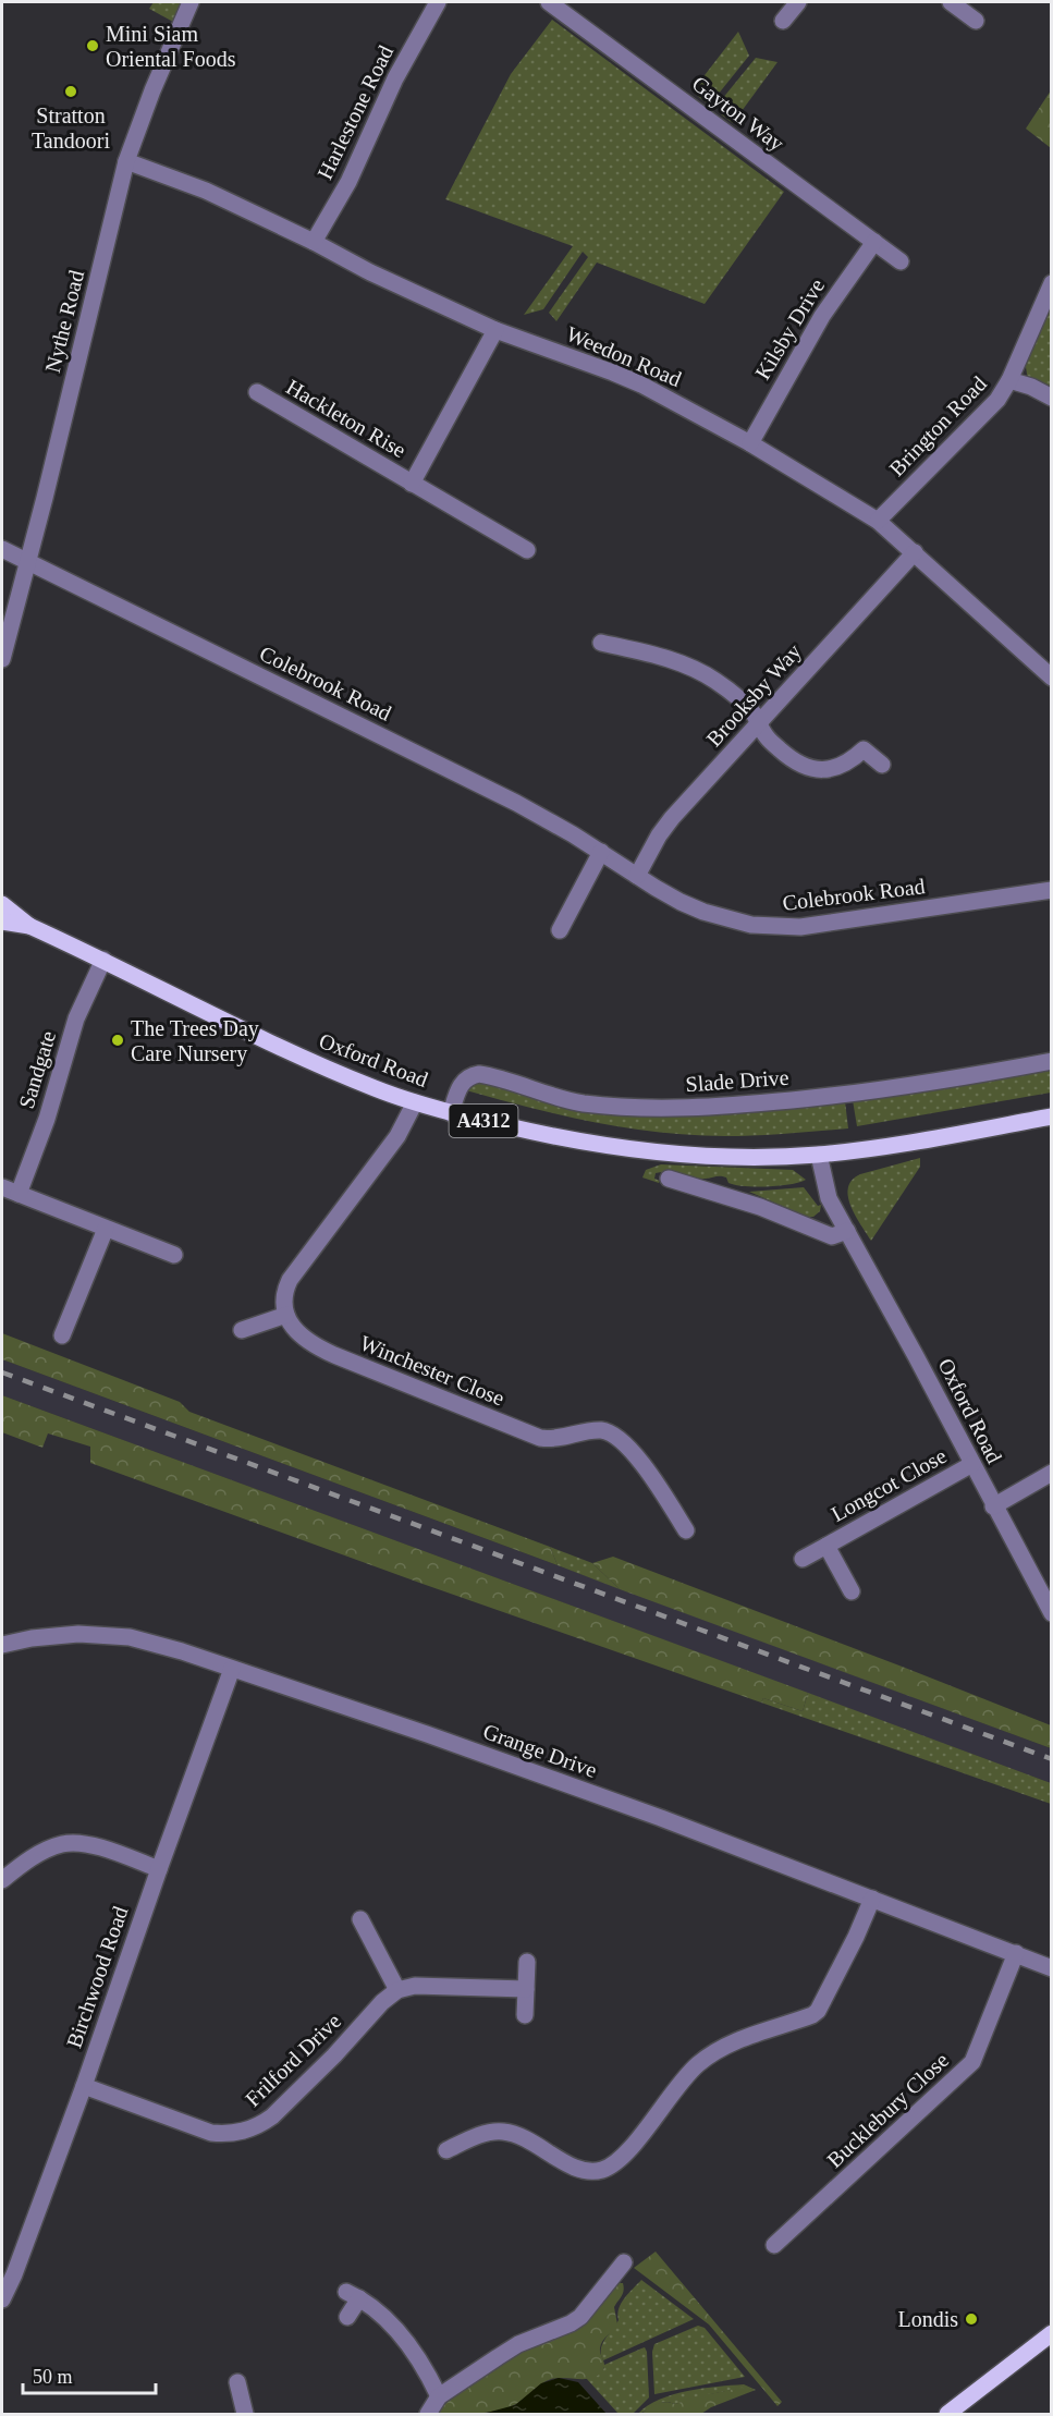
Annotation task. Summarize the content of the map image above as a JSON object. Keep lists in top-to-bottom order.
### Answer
{
  "streets": {
    "main road": ["Oxford Road", "A4312"],
    "street": [
      "Harlestone Road",
      "Gayton Way",
      "Nythe Road",
      "Kilsby Drive",
      "Weedon Road",
      "Hackleton Rise",
      "Brington Road",
      "Colebrook Road",
      "Brooksby Way",
      "Sandgate",
      "Slade Drive",
      "Winchester Close",
      "Longcot Close",
      "Grange Drive",
      "Birchwood Road",
      "Frilford Drive",
      "Bucklebury Close"
    ]
  },
  "crossings": [
    ["Harlestone Road", "Weedon Road"],
    ["Gayton Way", "Kilsby Drive"],
    ["Nythe Road", "Weedon Road"],
    ["Nythe Road", "Colebrook Road"],
    ["Kilsby Drive", "Weedon Road"],
    ["Weedon Road", "Hackleton Rise"],
    ["Weedon Road", "Brington Road"],
    ["Weedon Road", "Brooksby Way"],
    ["Colebrook Road", "Brooksby Way"],
    ["Oxford Road", "Sandgate"],
    ["Oxford Road", "Slade Drive"],
    ["Oxford Road", "A4312"],
    ["Oxford Road", "Longcot Close"],
    ["Grange Drive", "Birchwood Road"],
    ["Grange Drive", "Bucklebury Close"],
    ["Birchwood Road", "Frilford Drive"]
  ],
  "places": [
    "Mini Siam Oriental Foods",
    "Stratton Tandoori",
    "The Trees Day Care Nursery",
    "Londis"
  ],
  "scale_bar": "50 m"
}
